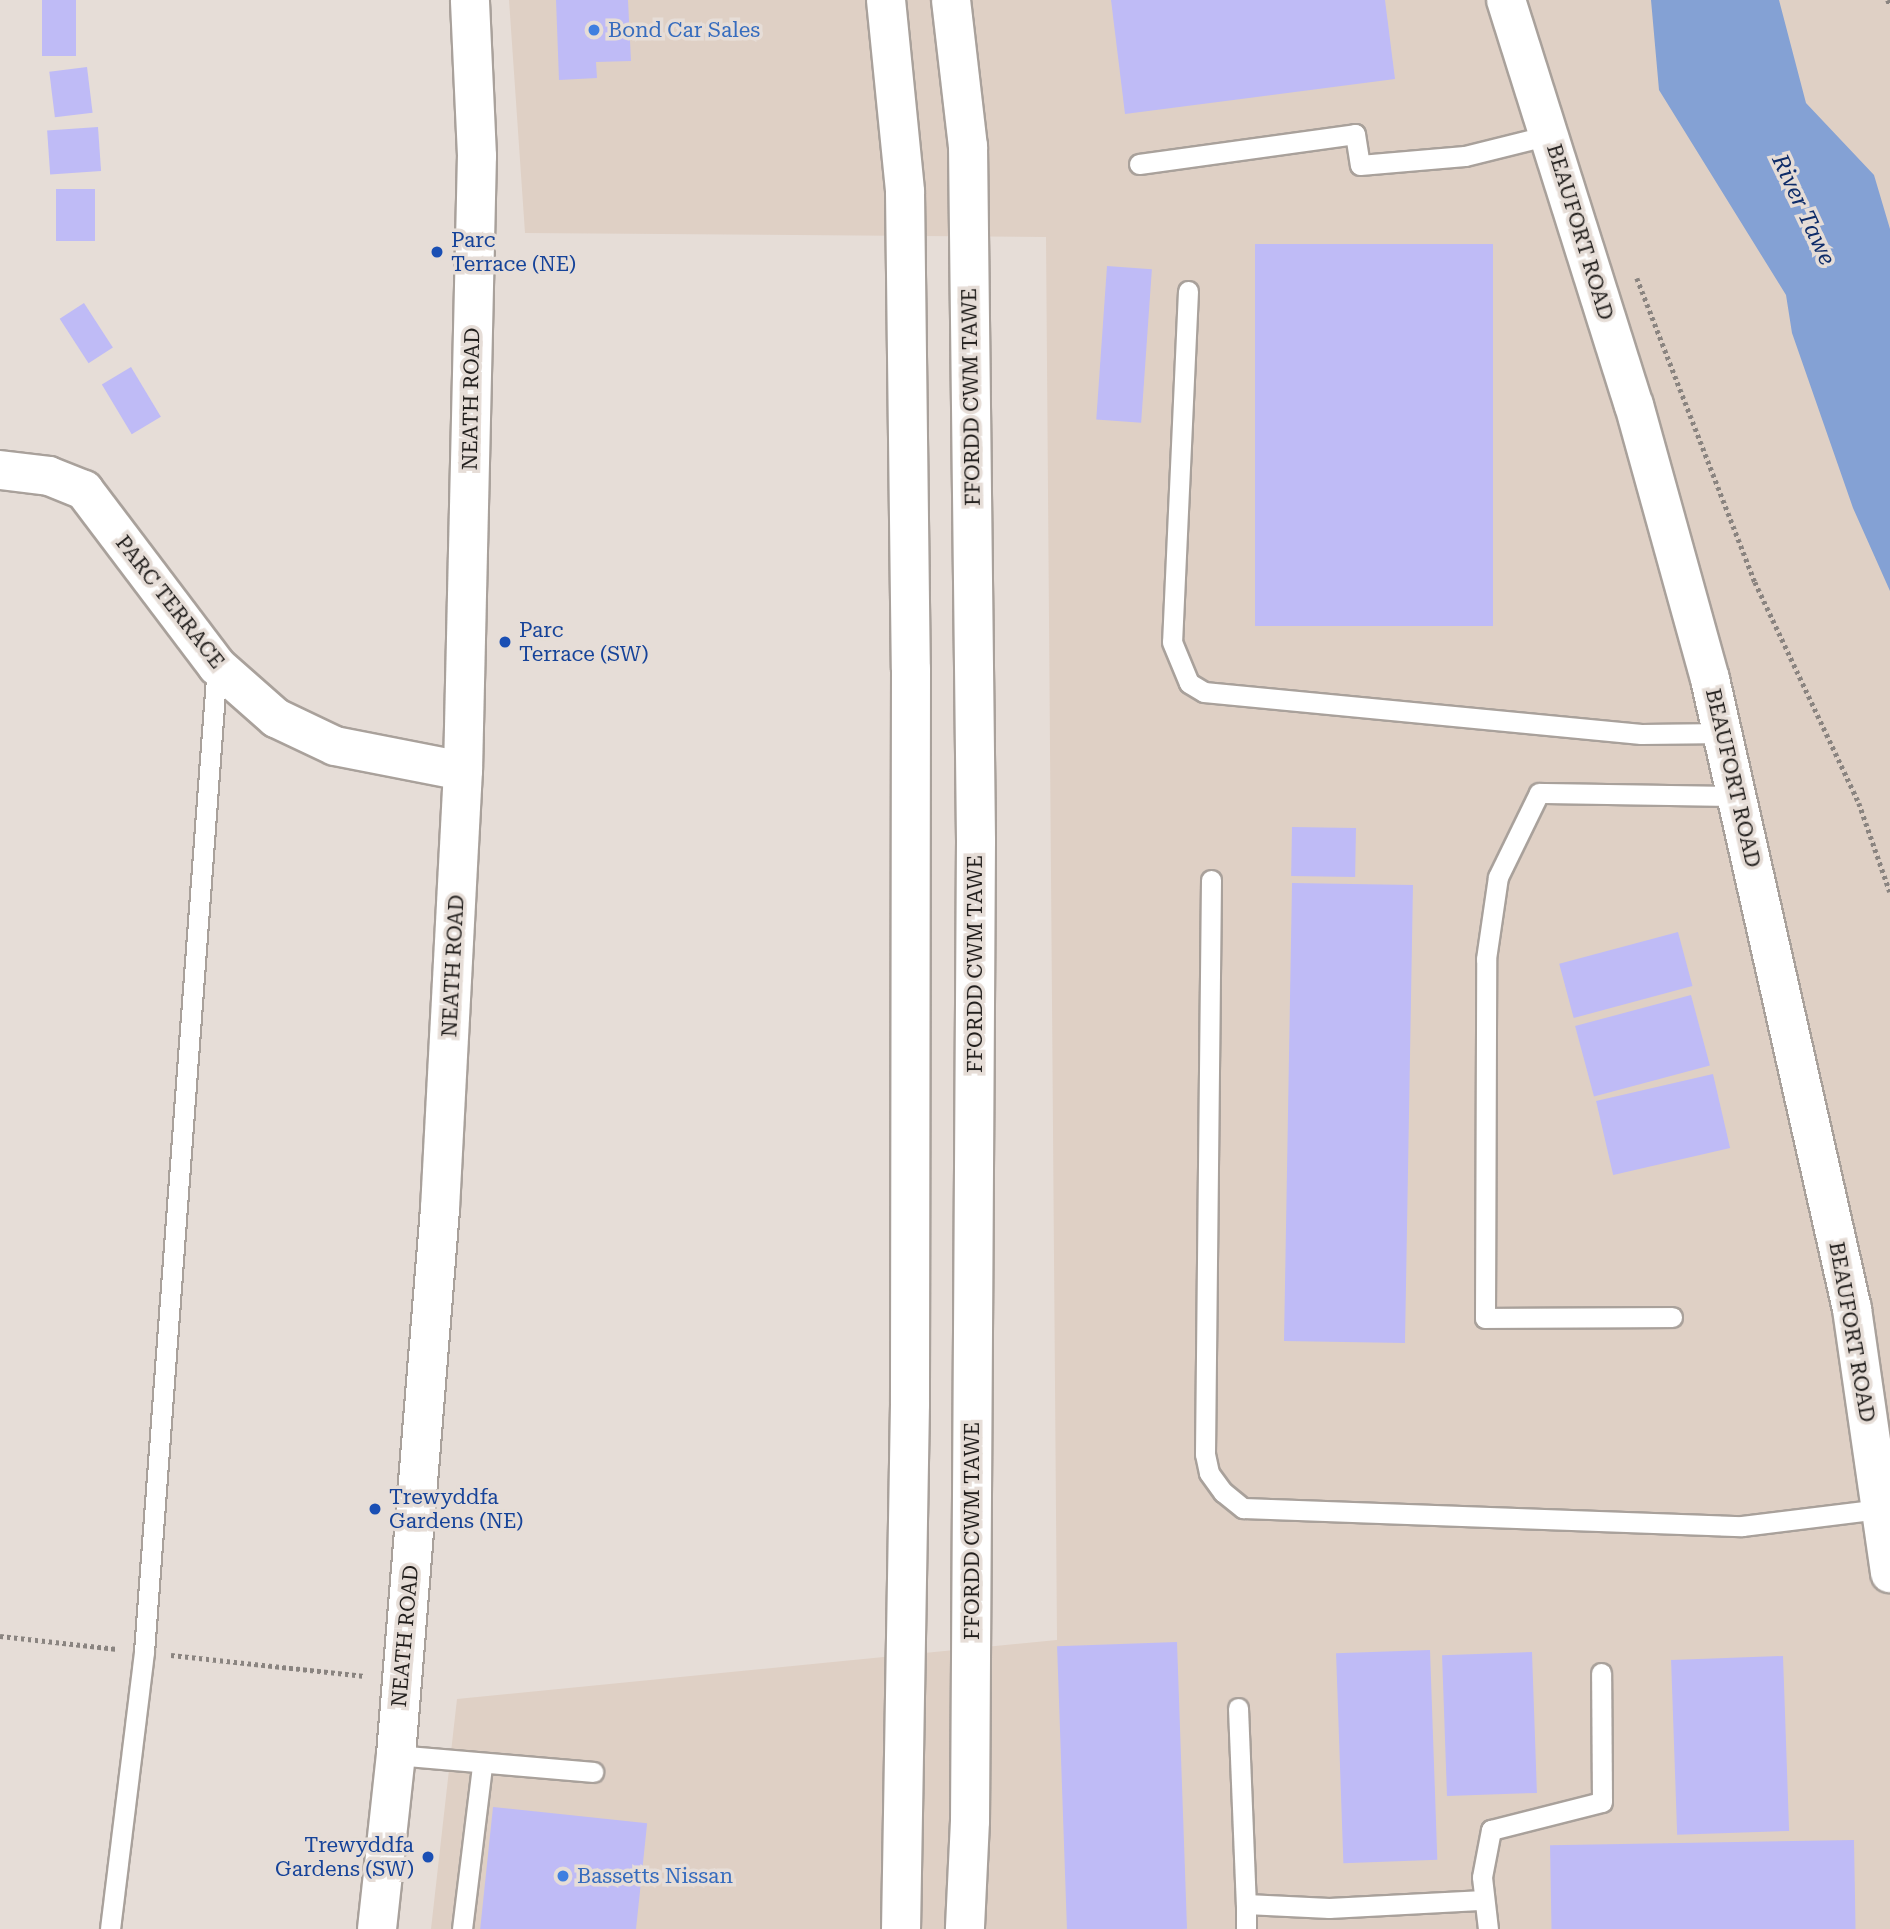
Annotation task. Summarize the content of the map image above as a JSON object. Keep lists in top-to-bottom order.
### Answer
{
  "streets": {
    "main road": [
      "BEAUFORT ROAD",
      "FFORDD CWM TAWE",
      "NEATH ROAD",
      "PARC TERRACE"
    ]
  },
  "crossings": [
    ["NEATH ROAD", "PARC TERRACE"]
  ],
  "water": ["River Tawe"],
  "places": [
    "Bond Car Sales",
    "Parc Terrace (NE)",
    "Parc Terrace (SW)",
    "Trewyddfa Gardens (NE)",
    "Trewyddfa Gardens (SW)",
    "Bassetts Nissan"
  ]
}
